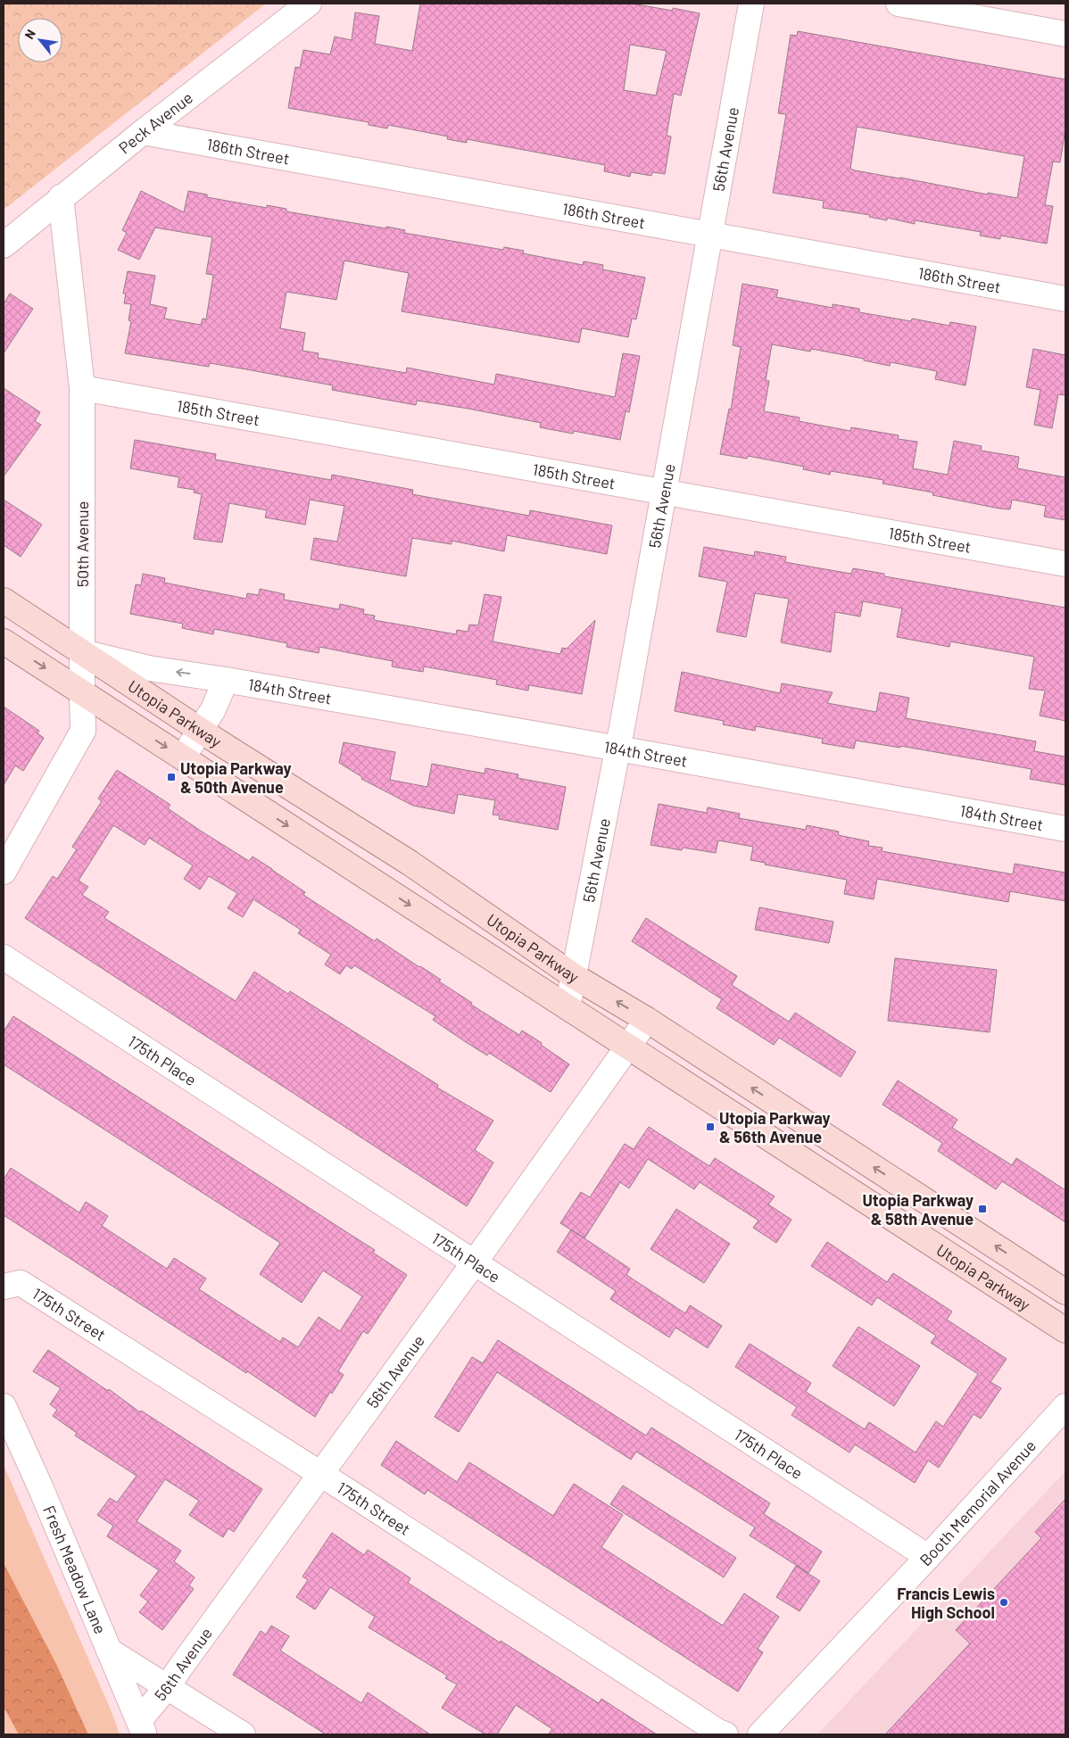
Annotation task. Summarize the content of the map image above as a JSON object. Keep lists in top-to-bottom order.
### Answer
{
  "streets": {
    "main road": ["Utopia Parkway"],
    "street": [
      "Peck Avenue",
      "56th Avenue",
      "186th Street",
      "185th Street",
      "50th Avenue",
      "184th Street",
      "175th Place",
      "175th Street",
      "Booth Memorial Avenue",
      "Fresh Meadow Lane"
    ]
  },
  "crossings": [
    ["Peck Avenue", "186th Street"],
    ["Peck Avenue", "50th Avenue"],
    ["56th Avenue", "186th Street"],
    ["56th Avenue", "185th Street"],
    ["56th Avenue", "184th Street"],
    ["56th Avenue", "Utopia Parkway"],
    ["56th Avenue", "175th Place"],
    ["56th Avenue", "175th Street"],
    ["56th Avenue", "Fresh Meadow Lane"],
    ["185th Street", "50th Avenue"],
    ["50th Avenue", "184th Street"],
    ["50th Avenue", "Utopia Parkway"],
    ["184th Street", "Utopia Parkway"],
    ["175th Place", "Booth Memorial Avenue"]
  ],
  "places": {
    "transit": ["Utopia Parkway & 50th Avenue", "Utopia Parkway & 56th Avenue", "Utopia Parkway & 58th Avenue"],
    "other": ["Francis Lewis High School"]
  },
  "north": "top left"
}
